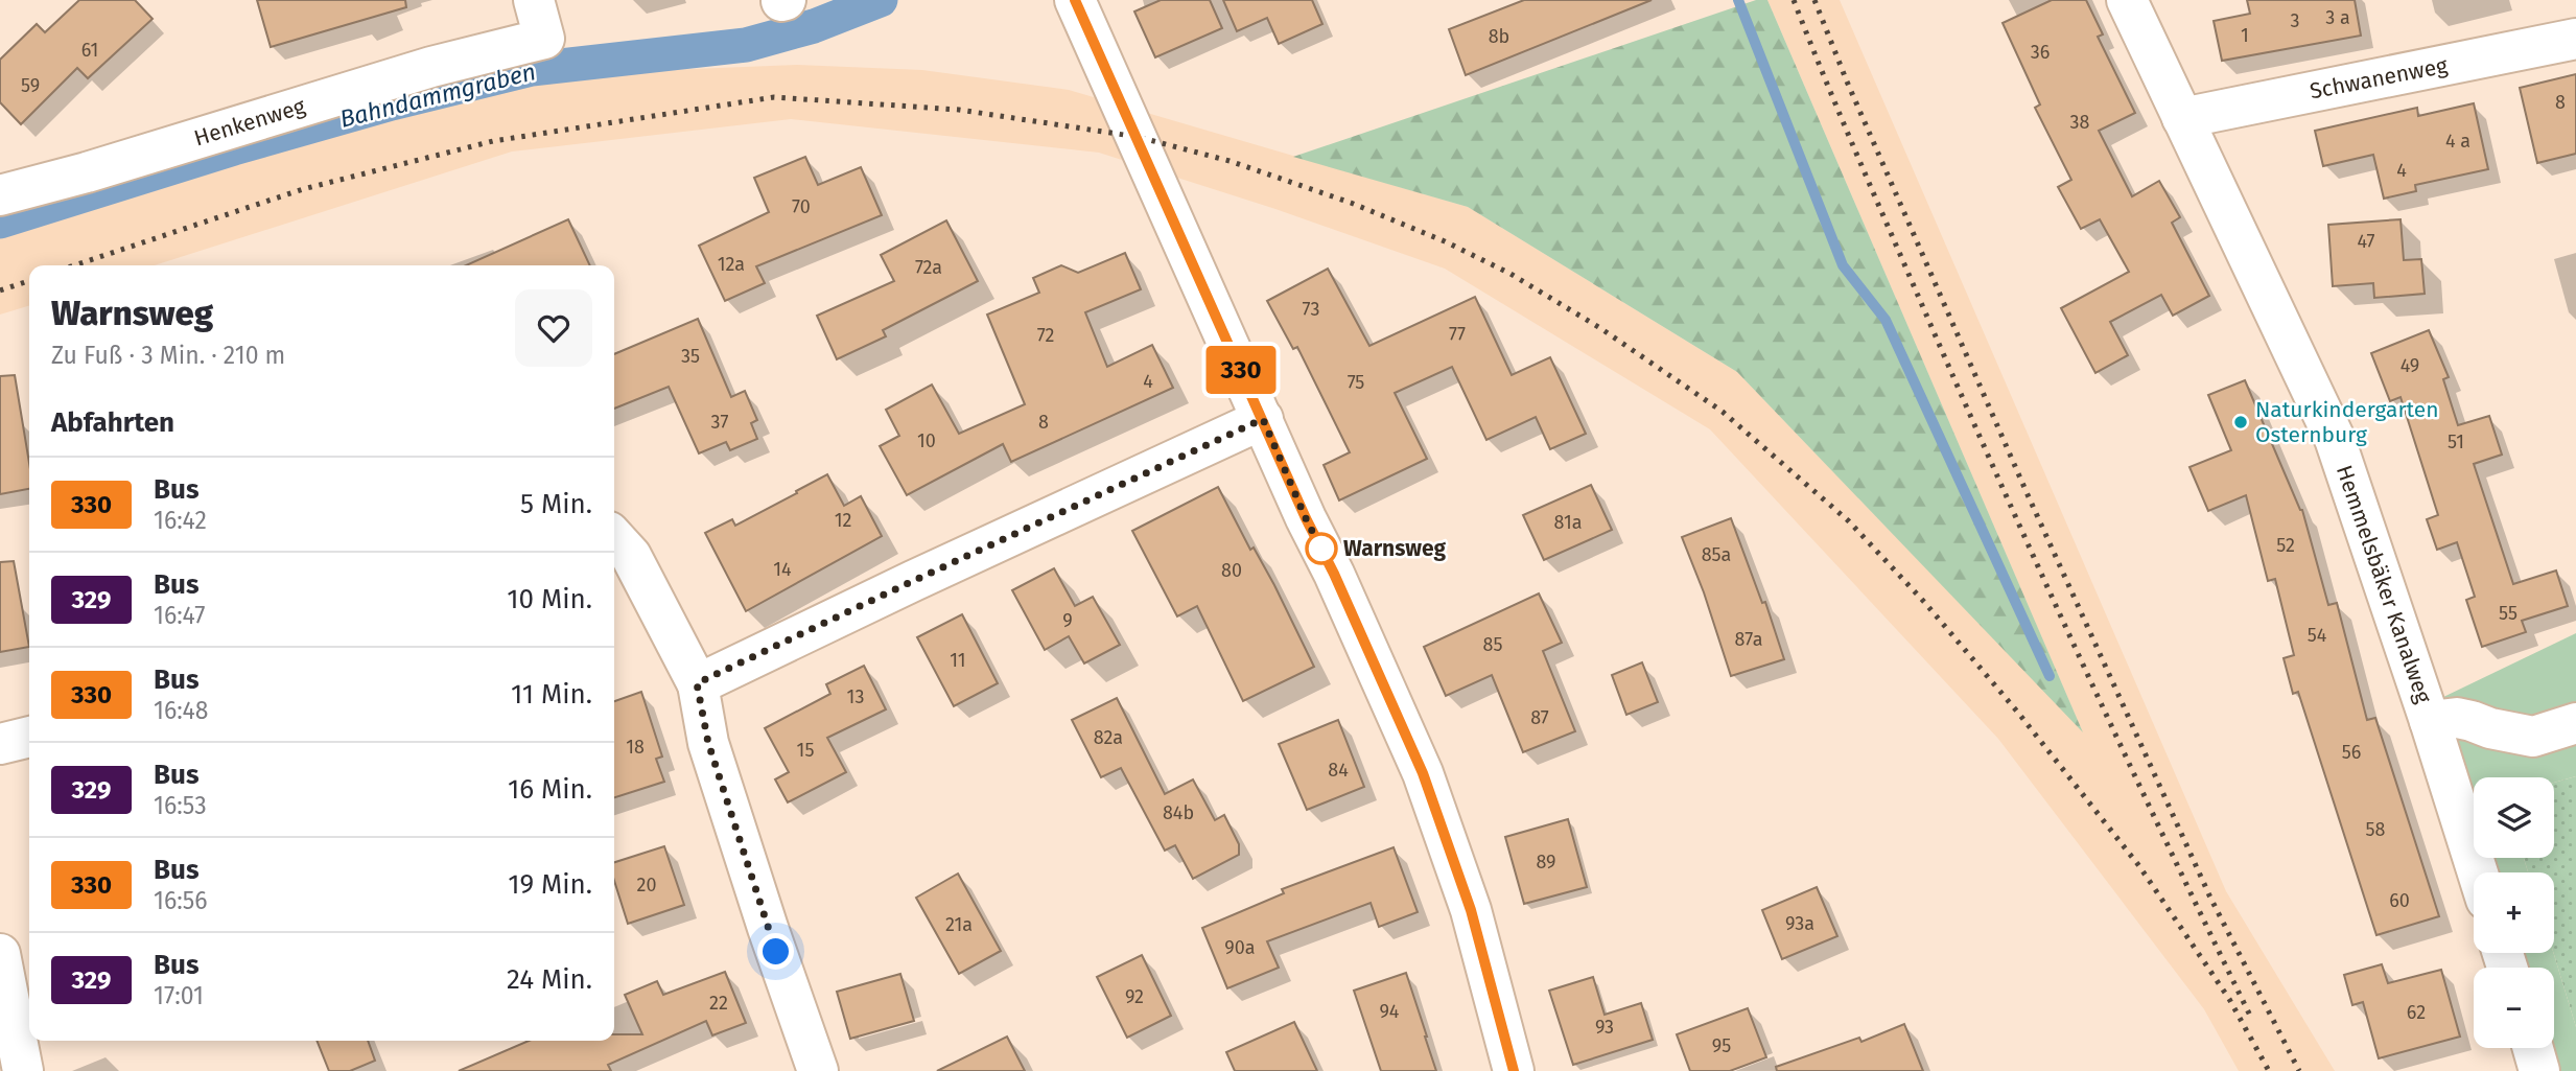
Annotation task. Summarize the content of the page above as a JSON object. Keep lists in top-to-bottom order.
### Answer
{
  "streets": {
    "street": ["Schwanenweg", "Henkenweg", "Hemmelsbäker Kanalweg"]
  },
  "crossings": [
    ["Schwanenweg", "Hemmelsbäker Kanalweg"]
  ],
  "water": ["Bahndammgraben"],
  "places": ["Naturkindergarten Osternburg", "Warnsweg"],
  "lines": ["bus line 330"],
  "house_numbers": [
    "3 a",
    "3",
    "1",
    "8b",
    "61",
    "36",
    "59",
    "8",
    "38",
    "4 a",
    "4",
    "70",
    "47",
    "12a",
    "72a",
    "73",
    "77",
    "72",
    "35",
    "49",
    "4",
    "75",
    "37",
    "8",
    "10",
    "51",
    "12",
    "81a",
    "52",
    "85a",
    "14",
    "80",
    "55",
    "9",
    "54",
    "87a",
    "85",
    "11",
    "13",
    "87",
    "82a",
    "18",
    "15",
    "56",
    "84",
    "84b",
    "58",
    "89",
    "20",
    "60",
    "93a",
    "21a",
    "90a",
    "92",
    "22",
    "94",
    "62",
    "93",
    "95"
  ],
  "page": {
    "on_map": "330",
    "heading": [
      ["Warnsweg", "Zu Fuß · 3 Min. · 210 m"],
      "Abfahrten"
    ],
    "list": [
      {
        "mark": "330",
        "name": "Bus",
        "note": "16:42",
        "value": "5 Min."
      },
      {
        "mark": "329",
        "name": "Bus",
        "note": "16:47",
        "value": "10 Min."
      },
      {
        "mark": "330",
        "name": "Bus",
        "note": "16:48",
        "value": "11 Min."
      },
      {
        "mark": "329",
        "name": "Bus",
        "note": "16:53",
        "value": "16 Min."
      },
      {
        "mark": "330",
        "name": "Bus",
        "note": "16:56",
        "value": "19 Min."
      },
      {
        "mark": "329",
        "name": "Bus",
        "note": "17:01",
        "value": "24 Min."
      }
    ],
    "map_buttons": ["+", "−"]
  }
}
